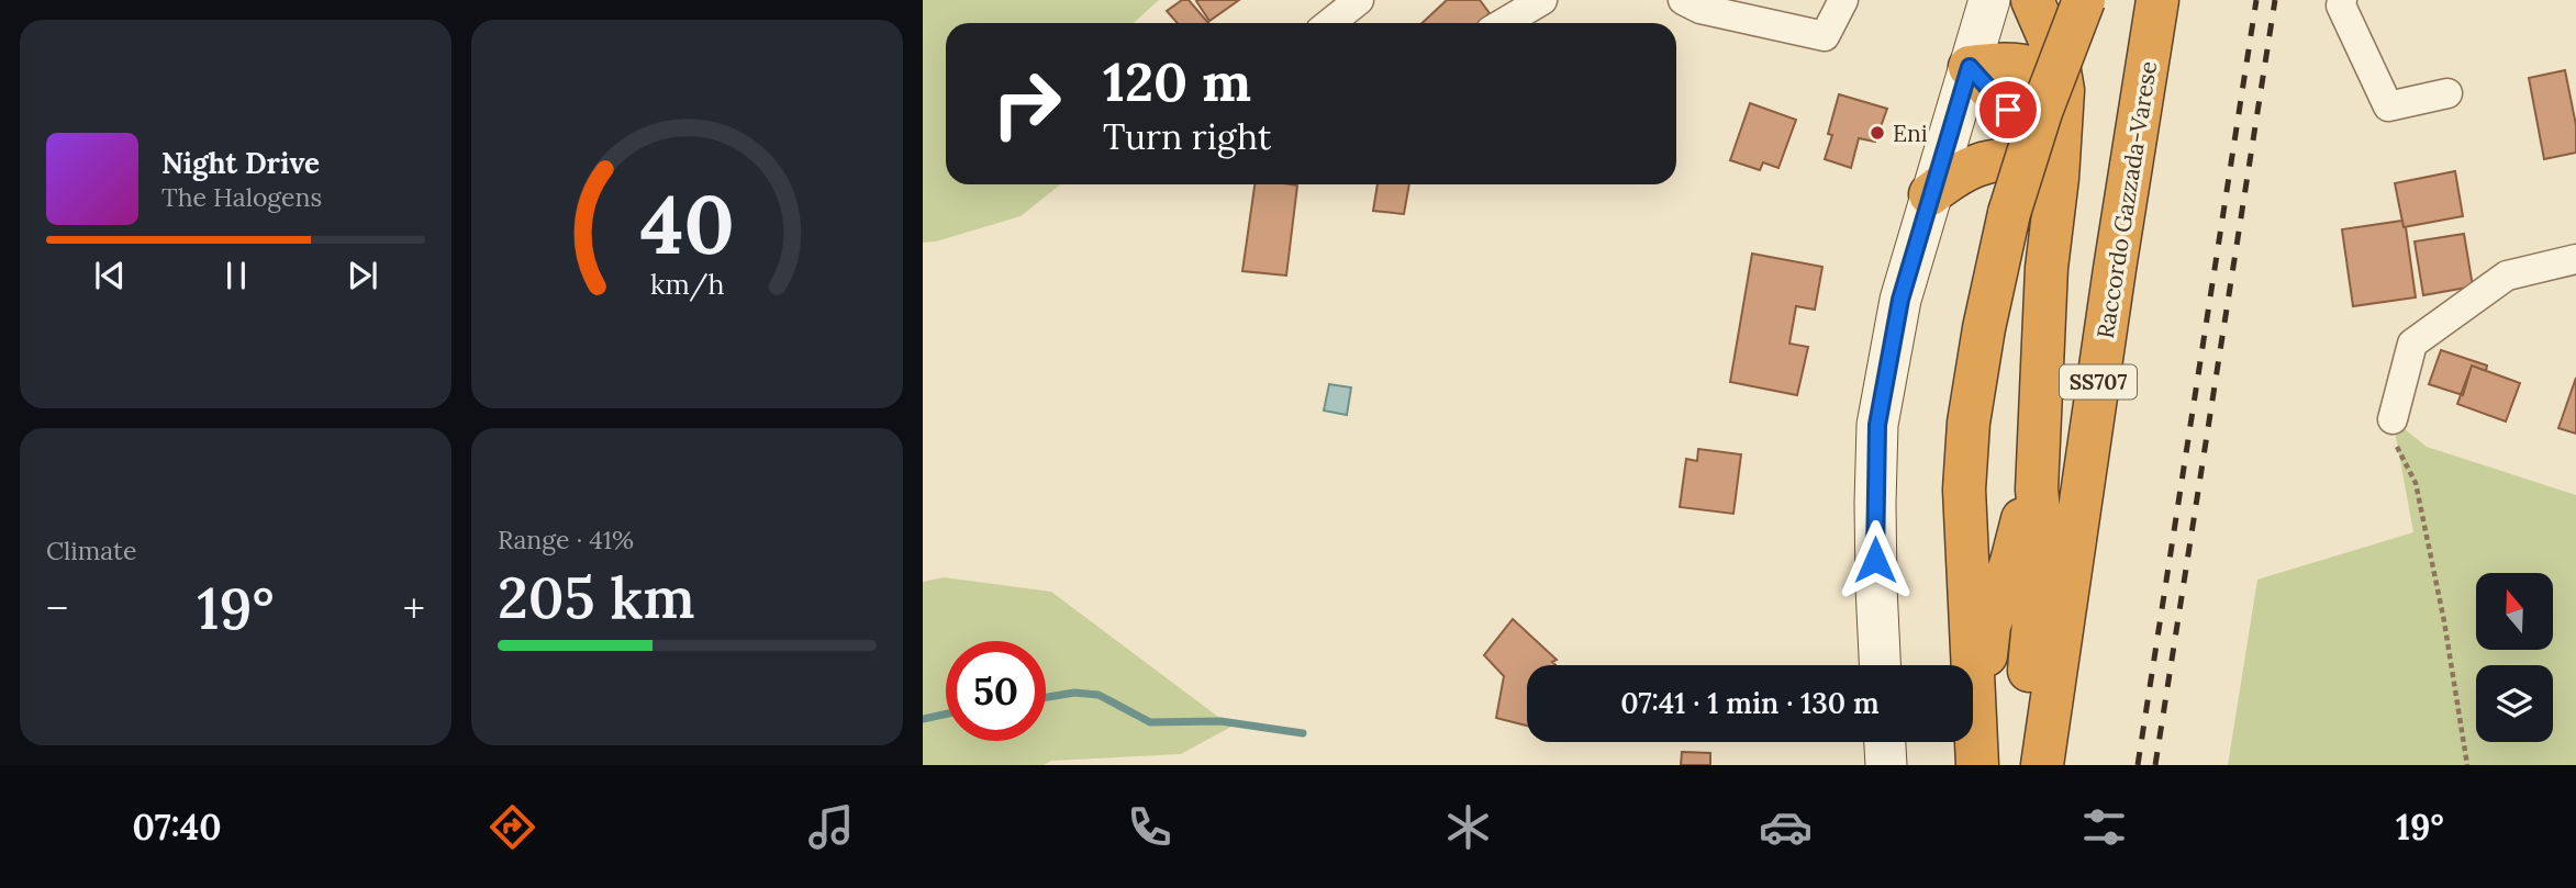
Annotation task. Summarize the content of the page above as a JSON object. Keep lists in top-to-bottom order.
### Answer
{
  "streets": {
    "highway": ["Raccordo Gazzada-Varese", "SS707"]
  },
  "places": ["Eni"],
  "north": "top",
  "page": {
    "turn": ["120 m", "Turn right"],
    "song": ["Night Drive", "The Halogens"],
    "tile": [
      "Climate",
      ["Range · 41%", "205 km"]
    ],
    "heat": ["−", "19°", "+"],
    "limit": "50",
    "trip": "07:41 · 1 min · 130 m",
    "tabs": ["07:40", "19°"],
    "gauge": ["40", "km/h"]
  }
}
